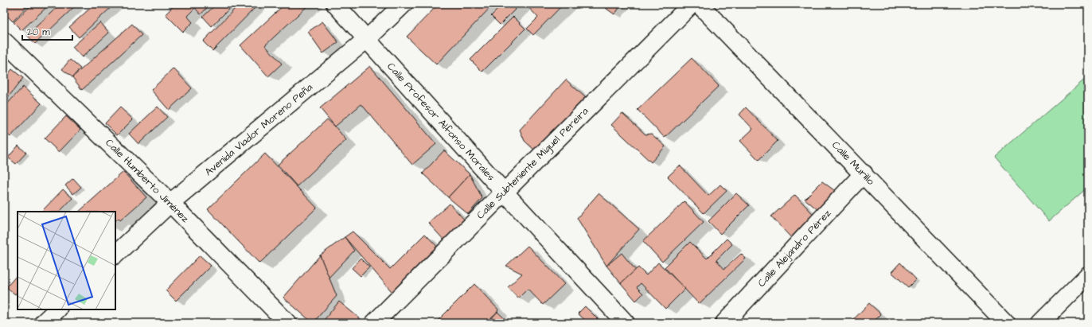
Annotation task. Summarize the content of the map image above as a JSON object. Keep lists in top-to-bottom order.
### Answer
{
  "streets": {
    "street": [
      "Calle Profesor Alfonso Morales",
      "Avenida Viador Moreno Peña",
      "Calle Subteniente Miguel Pereira",
      "Calle Murillo",
      "Calle Humberto Jiménez",
      "Calle Alejandro Pérez"
    ]
  },
  "crossings": [
    ["Calle Profesor Alfonso Morales", "Avenida Viador Moreno Peña"],
    ["Calle Profesor Alfonso Morales", "Calle Subteniente Miguel Pereira"],
    ["Avenida Viador Moreno Peña", "Calle Humberto Jiménez"],
    ["Calle Murillo", "Calle Alejandro Pérez"]
  ],
  "scale_bar": "20 m"
}
